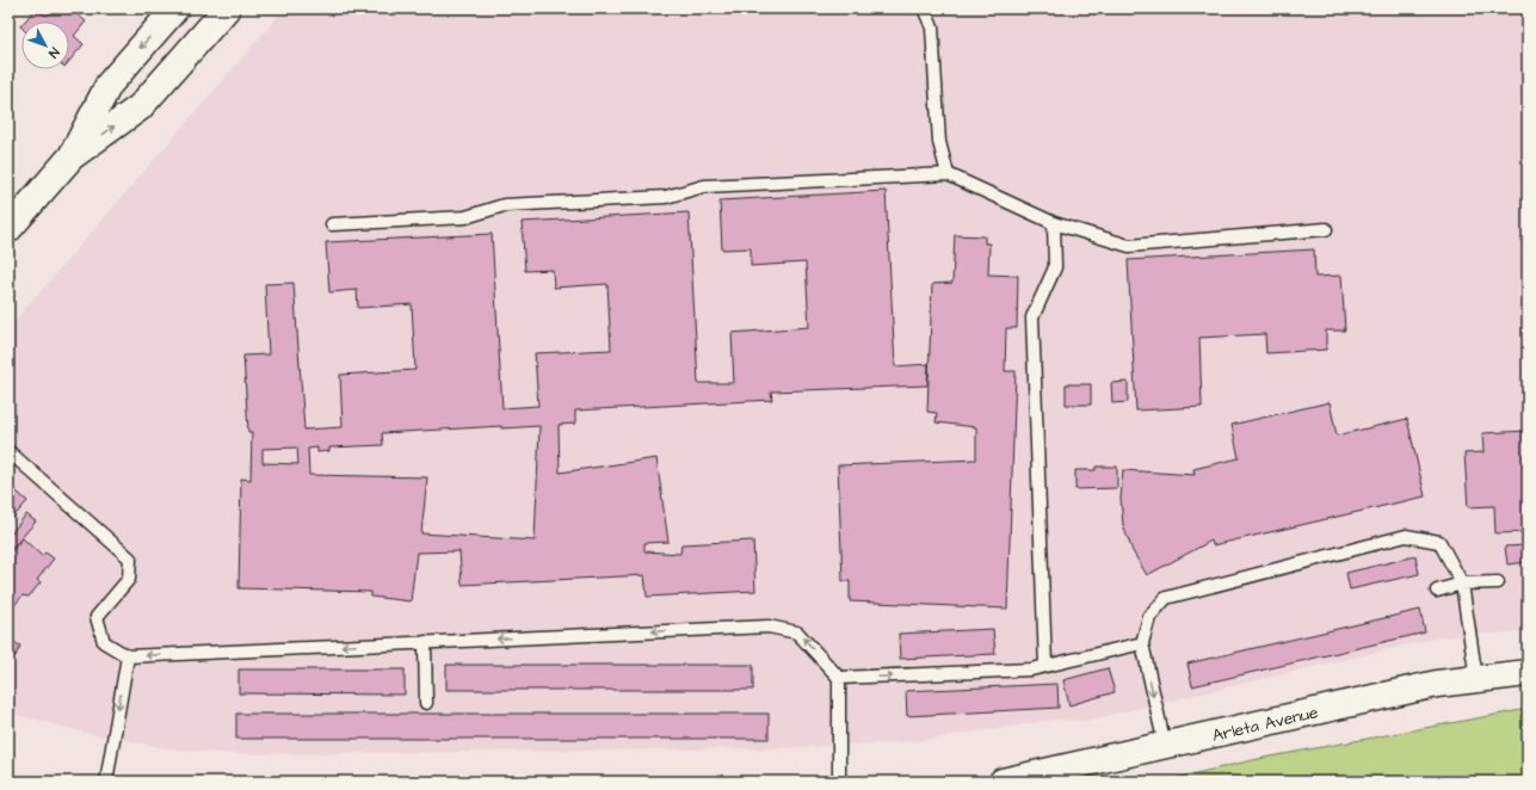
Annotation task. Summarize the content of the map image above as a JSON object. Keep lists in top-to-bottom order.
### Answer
{
  "streets": {
    "main road": ["Arleta Avenue"]
  },
  "north": "bottom right"
}
